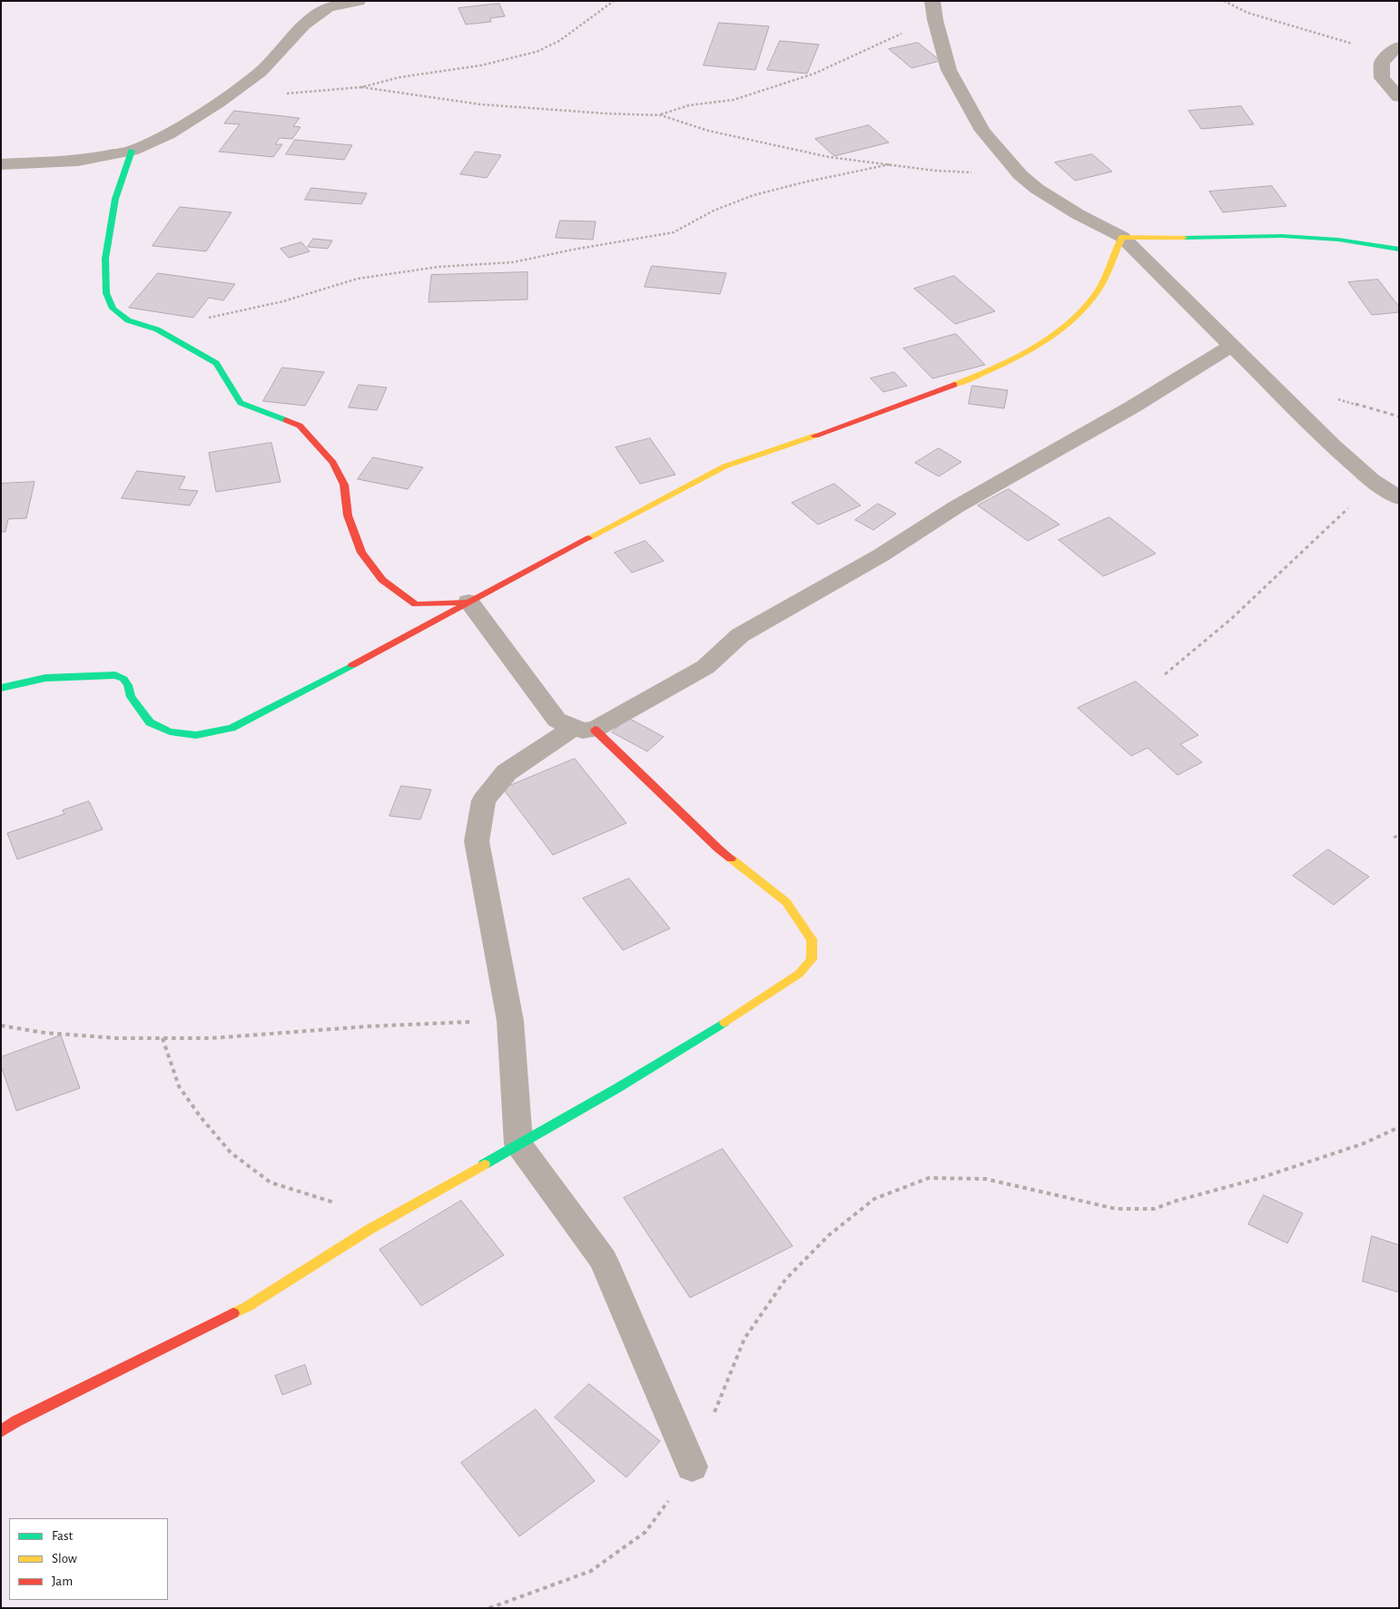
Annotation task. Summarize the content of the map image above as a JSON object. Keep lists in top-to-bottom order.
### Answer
{
  "legend": ["Fast", "Slow", "Jam"]
}
